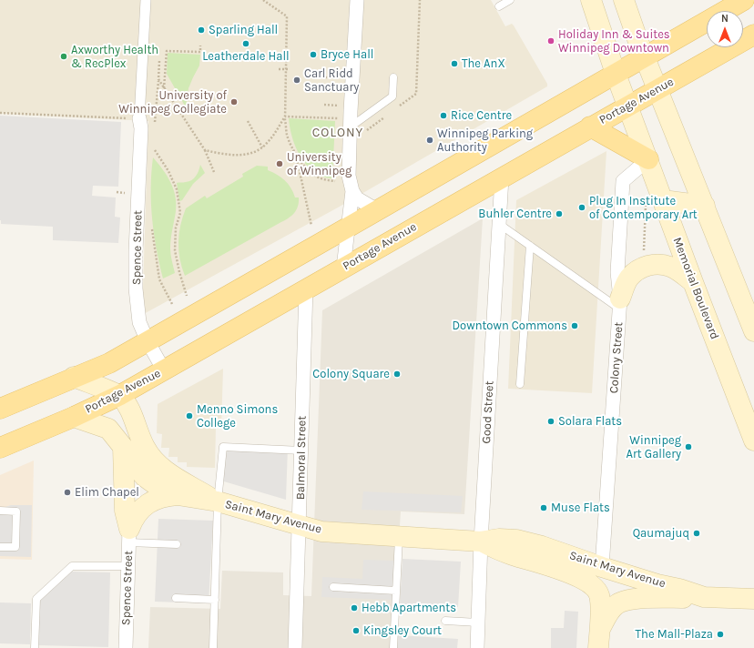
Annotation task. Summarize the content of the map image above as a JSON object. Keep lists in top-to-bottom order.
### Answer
{
  "streets": {
    "main road": ["Portage Avenue", "Memorial Boulevard", "Saint Mary Avenue"],
    "street": [
      "Spence Street",
      "Colony Street",
      "Good Street",
      "Balmoral Street"
    ]
  },
  "crossings": [
    ["Portage Avenue", "Spence Street"],
    ["Portage Avenue", "Memorial Boulevard"],
    ["Portage Avenue", "Good Street"],
    ["Portage Avenue", "Balmoral Street"],
    ["Portage Avenue", "Saint Mary Avenue"],
    ["Memorial Boulevard", "Colony Street"],
    ["Colony Street", "Saint Mary Avenue"],
    ["Good Street", "Saint Mary Avenue"],
    ["Balmoral Street", "Saint Mary Avenue"]
  ],
  "districts": ["COLONY"],
  "places": [
    "Sparling Hall",
    "Holiday Inn & Suites Winnipeg Downtown",
    "Leatherdale Hall",
    "Bryce Hall",
    "Axworthy Health & RecPlex",
    "The AnX",
    "Carl Ridd Sanctuary",
    "University of Winnipeg Collegiate",
    "Rice Centre",
    "Winnipeg Parking Authority",
    "University of Winnipeg",
    "Plug In Institute of Contemporary Art",
    "Buhler Centre",
    "Downtown Commons",
    "Colony Square",
    "Menno Simons College",
    "Solara Flats",
    "Winnipeg Art Gallery",
    "Elim Chapel",
    "Muse Flats",
    "Qaumajuq",
    "Hebb Apartments",
    "Kingsley Court",
    "The Mall-Plaza"
  ],
  "north": "top"
}
